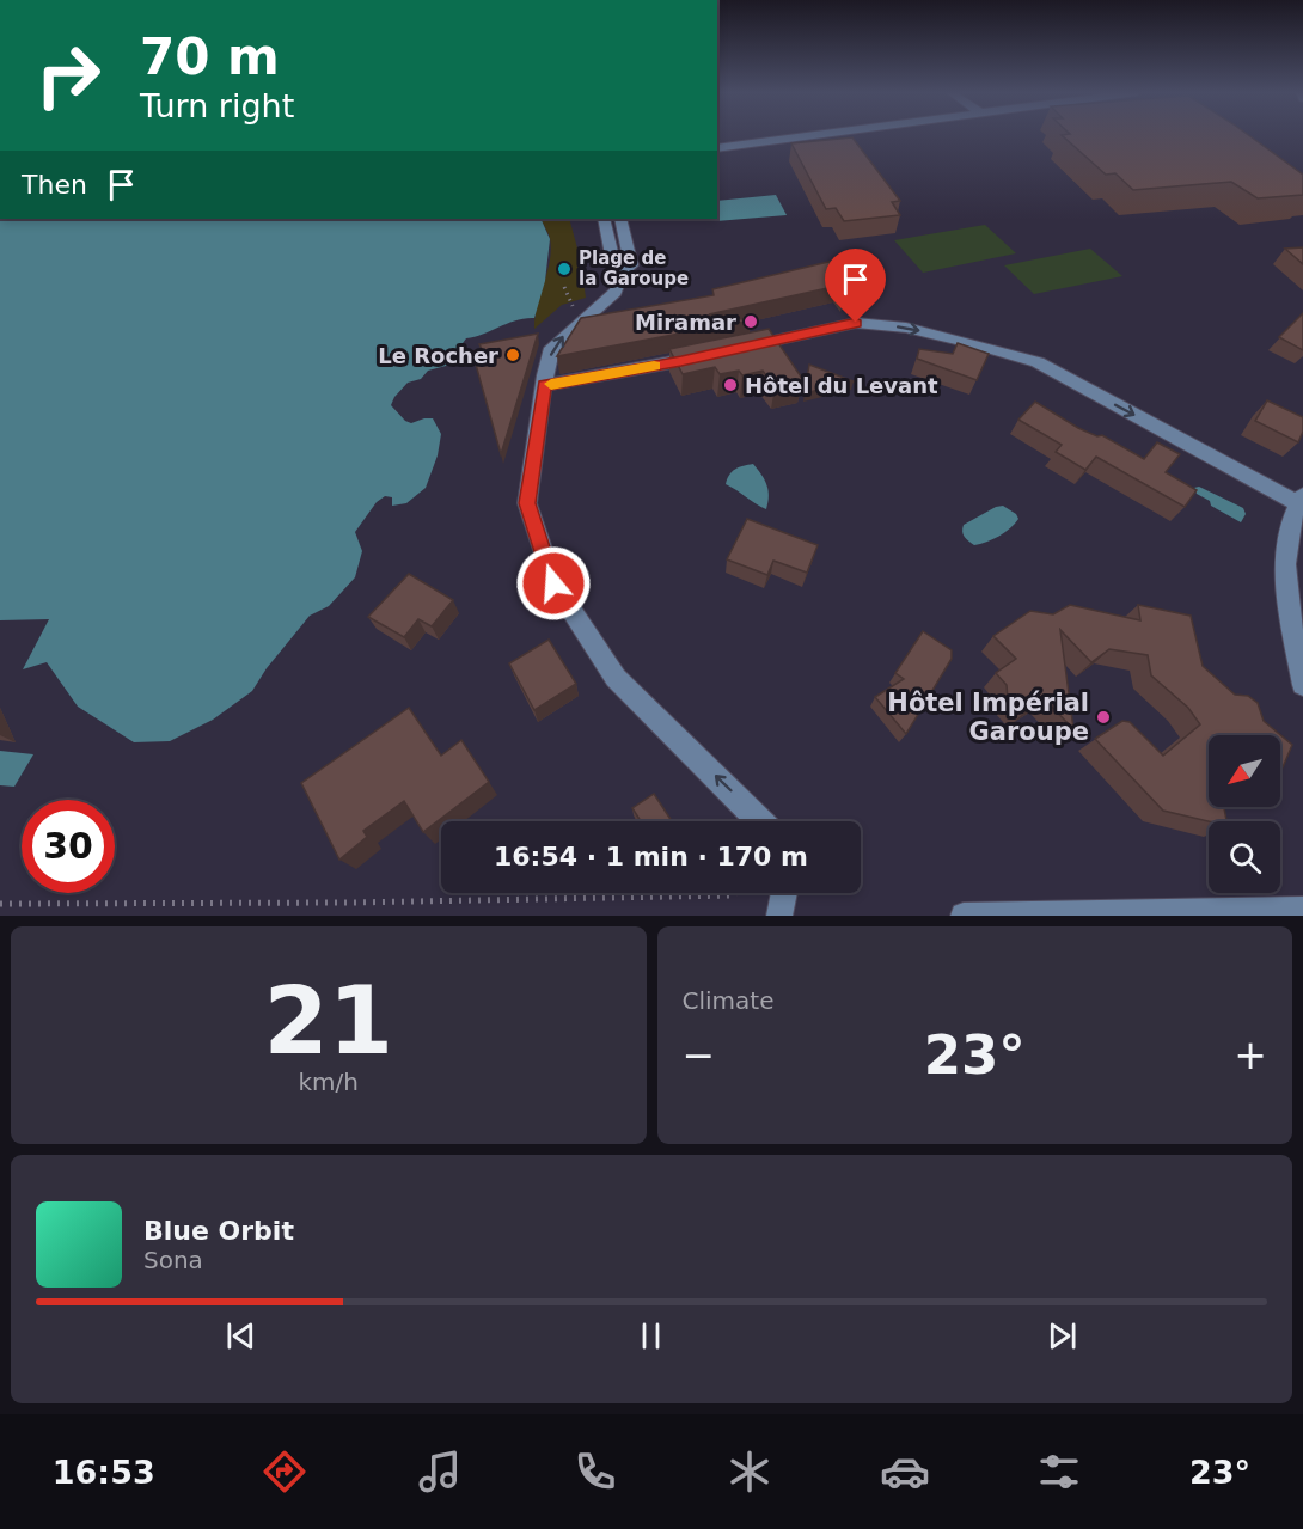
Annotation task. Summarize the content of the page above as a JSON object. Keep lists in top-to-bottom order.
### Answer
{
  "places": [
    "Plage de la Garoupe",
    "Miramar",
    "Le Rocher",
    "Hôtel du Levant",
    "Hôtel Impérial Garoupe"
  ],
  "north": "bottom left",
  "page": {
    "turn": ["70 m", "Turn right"],
    "then": "Then",
    "limit": "30",
    "trip": "16:54 · 1 min · 170 m",
    "tile": [
      ["21", "km/h"],
      "Climate"
    ],
    "heat": ["−", "23°", "+"],
    "song": ["Blue Orbit", "Sona"],
    "tabs": ["16:53", "23°"]
  }
}
